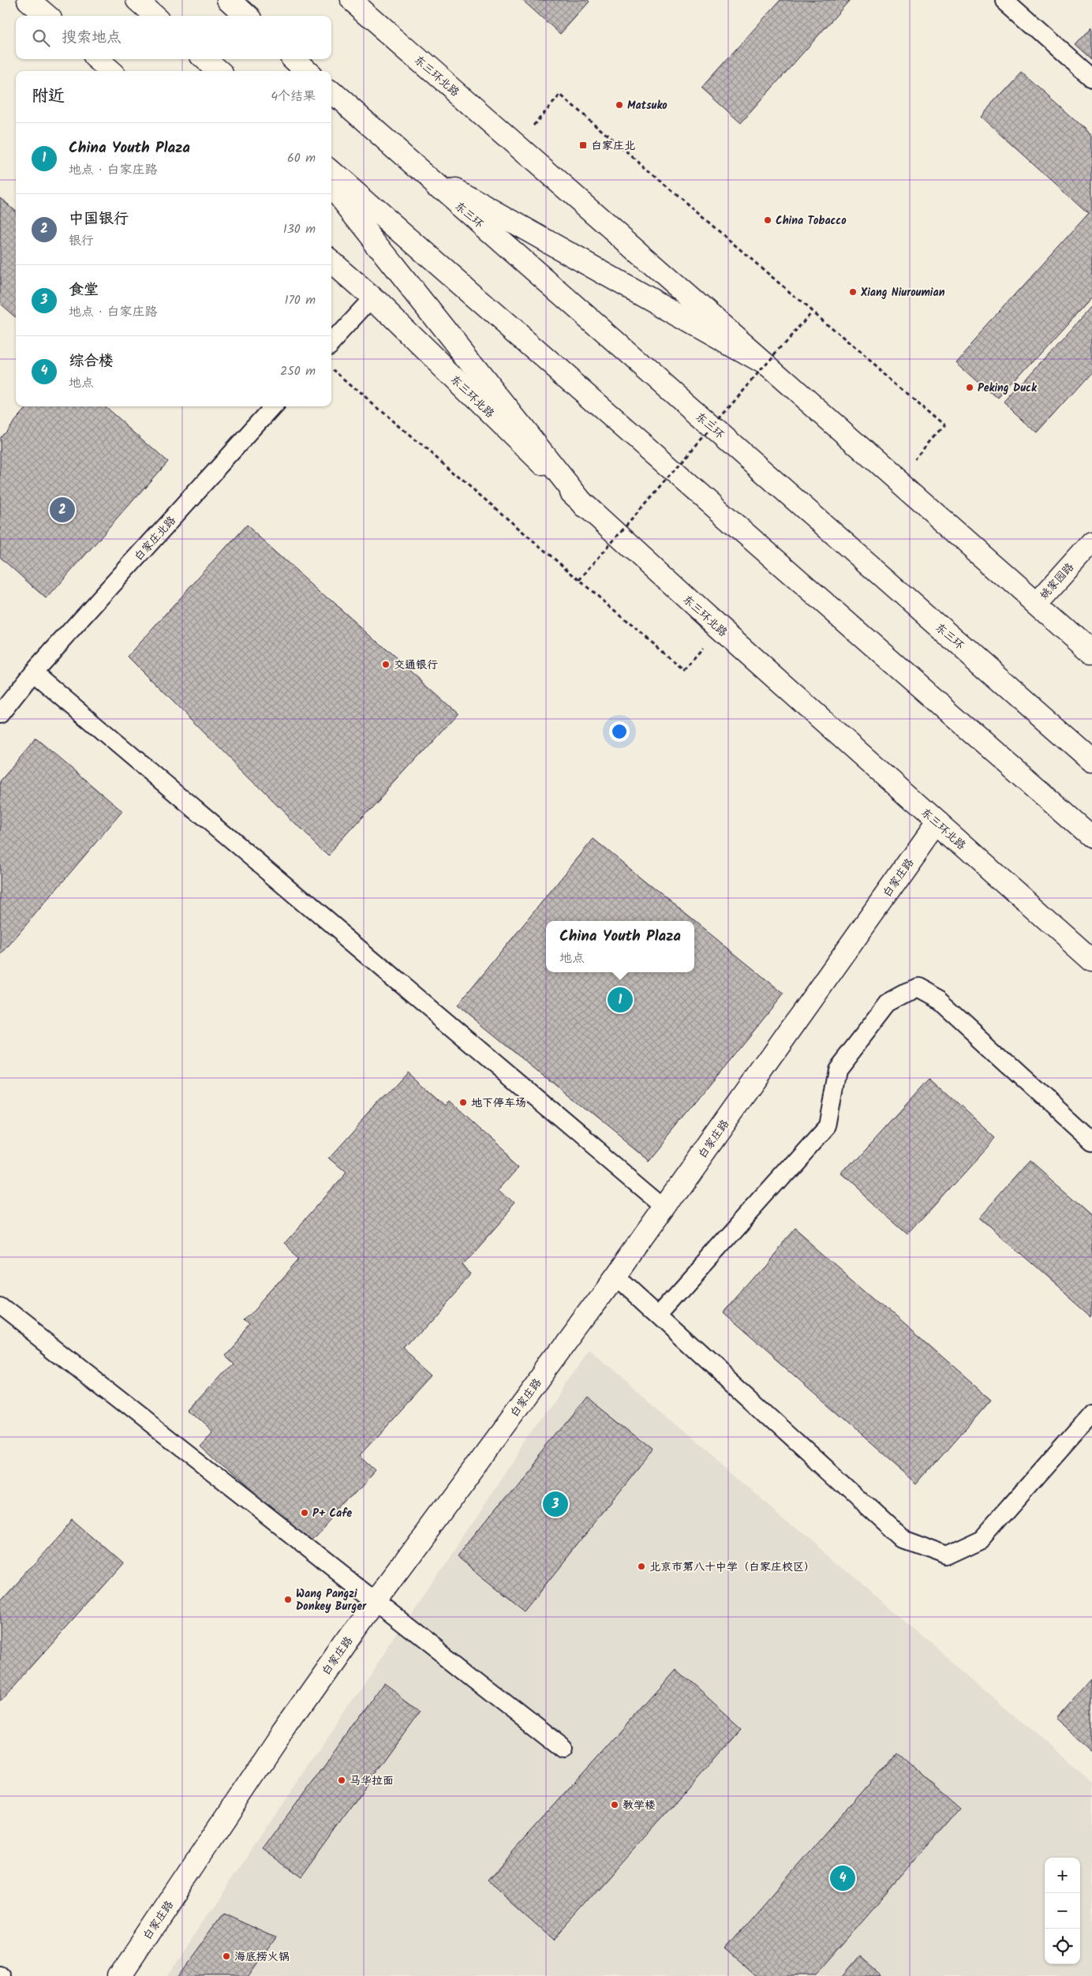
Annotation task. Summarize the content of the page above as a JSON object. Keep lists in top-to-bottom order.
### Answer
{
  "streets": {
    "main road": [
      "东三环北路",
      "东三环",
      "姚家园路",
      "白家庄路"
    ],
    "lane": ["白家庄北路"]
  },
  "crossings": [
    ["东三环北路", "姚家园路"],
    ["东三环北路", "白家庄路"]
  ],
  "places": {
    "other": [
      "Matsuko",
      "China Tobacco",
      "Xiang Niuroumian",
      "Peking Duck",
      "交通银行",
      "地下停车场",
      "P+ Cafe",
      "北京市第八十中学（白家庄校区）",
      "Wang Pangzi Donkey Burger",
      "马华拉面",
      "教学楼",
      "海底捞火锅"
    ],
    "transit": ["白家庄北"]
  },
  "page": {
    "search": "搜索地点",
    "heading": ["附近", "4个结果"],
    "list": [
      {
        "mark": "1",
        "name": "China Youth Plaza",
        "note": "地点 · 白家庄路",
        "value": "60 m"
      },
      {
        "mark": "2",
        "name": "中国银行",
        "note": "银行",
        "value": "130 m"
      },
      {
        "mark": "3",
        "name": "食堂",
        "note": "地点 · 白家庄路",
        "value": "170 m"
      },
      {
        "mark": "4",
        "name": "综合楼",
        "note": "地点",
        "value": "250 m"
      }
    ],
    "pins": [
      "2",
      "1",
      "3",
      "4"
    ],
    "popup": ["China Youth Plaza", "地点"],
    "map_buttons": ["+", "−"]
  }
}
